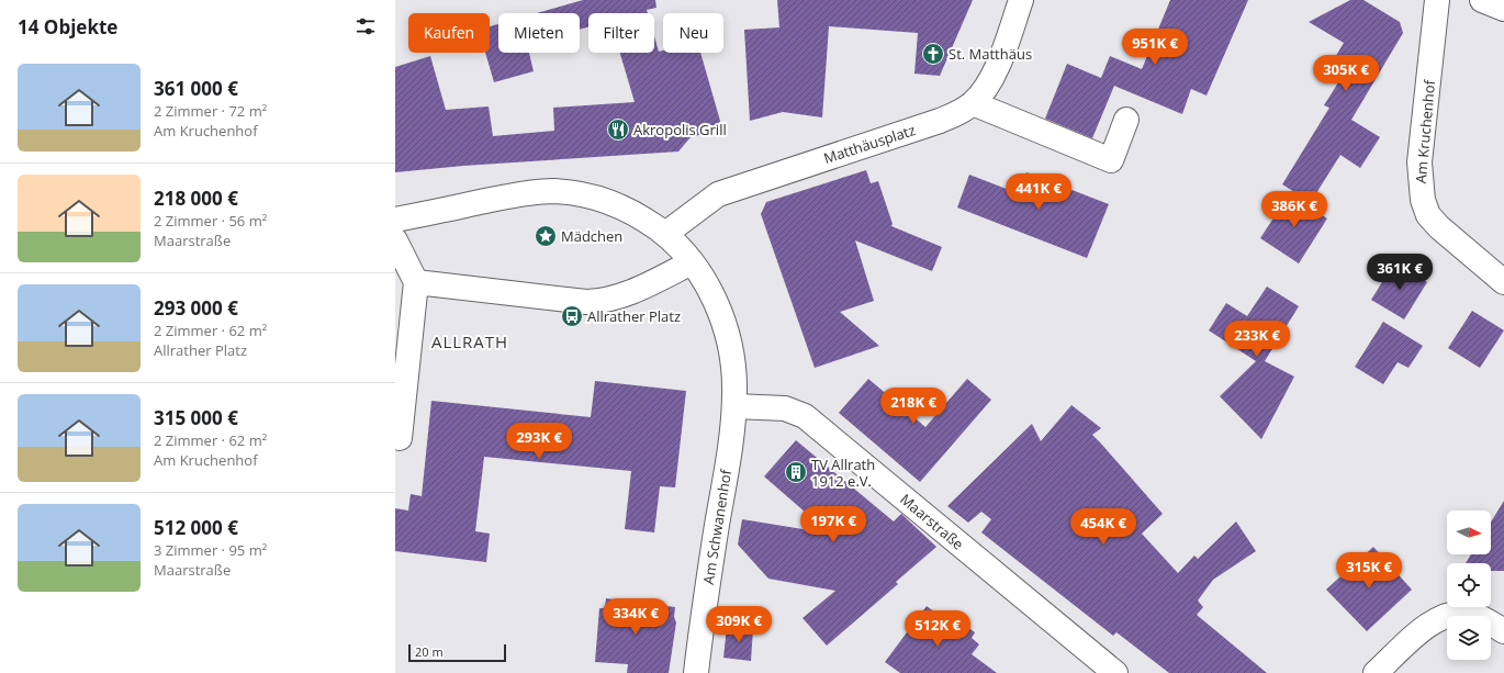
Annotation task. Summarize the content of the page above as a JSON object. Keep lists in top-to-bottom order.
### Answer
{
  "streets": {
    "street": [
      "Am Kruchenhof",
      "Matthäusplatz",
      "Maarstraße",
      "Am Schwanenhof"
    ]
  },
  "crossings": [
    ["Maarstraße", "Am Schwanenhof"]
  ],
  "districts": ["ALLRATH"],
  "places": {
    "church": ["St. Matthäus"],
    "restaurant": ["Akropolis Grill"],
    "place": ["Mädchen"],
    "bus stop": ["Allrather Platz"],
    "building": ["TV Allrath 1912 e.V."]
  },
  "scale_bar": "20 m",
  "north": "right",
  "page": {
    "heading": "14 Objekte",
    "chip": [
      "Kaufen",
      "Mieten",
      "Filter",
      "Neu"
    ],
    "price": [
      "951K €",
      "305K €",
      "441K €",
      "386K €",
      "361K €",
      "233K €",
      "218K €",
      "293K €",
      "197K €",
      "454K €",
      "315K €",
      "334K €",
      "309K €",
      "512K €"
    ],
    "list": [
      {
        "name": "361 000 €",
        "note": "2 Zimmer · 72 m² · Am Kruchenhof"
      },
      {
        "name": "218 000 €",
        "note": "2 Zimmer · 56 m² · Maarstraße"
      },
      {
        "name": "293 000 €",
        "note": "2 Zimmer · 62 m² · Allrather Platz"
      },
      {
        "name": "315 000 €",
        "note": "2 Zimmer · 62 m² · Am Kruchenhof"
      },
      {
        "name": "512 000 €",
        "note": "3 Zimmer · 95 m² · Maarstraße"
      }
    ],
    "scale": "20 m"
  }
}
